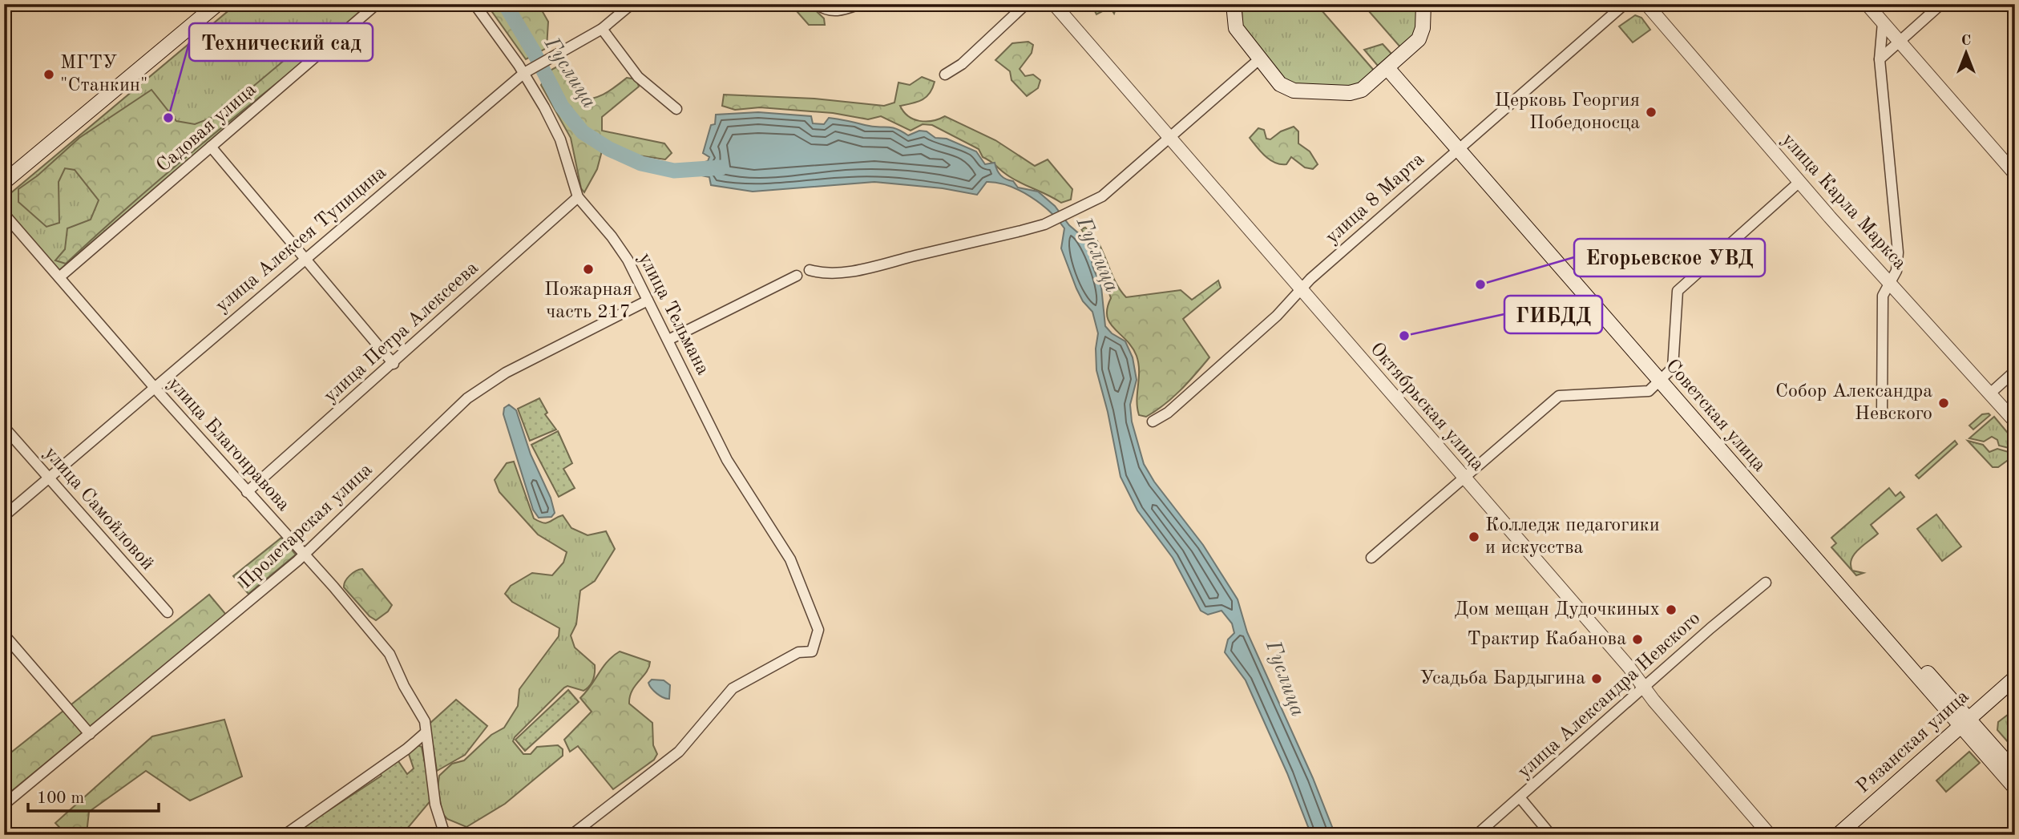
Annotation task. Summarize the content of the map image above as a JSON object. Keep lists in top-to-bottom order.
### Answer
{
  "streets": {
    "main road": ["Советская улица", "Рязанская улица"],
    "street": [
      "Садовая улица",
      "улица 8 Марта",
      "улица Карла Маркса",
      "улица Алексея Тупицина",
      "улица Тельмана",
      "улица Петра Алексеева",
      "Октябрьская улица",
      "улица Благонравова",
      "улица Самойловой",
      "Пролетарская улица",
      "улица Александра Невского"
    ]
  },
  "crossings": [
    ["Садовая улица", "улица Благонравова"],
    ["улица 8 Марта", "Октябрьская улица"],
    ["улица 8 Марта", "Советская улица"],
    ["улица Алексея Тупицина", "улица Тельмана"],
    ["улица Алексея Тупицина", "улица Благонравова"],
    ["улица Алексея Тупицина", "улица Самойловой"],
    ["улица Тельмана", "улица Петра Алексеева"],
    ["улица Тельмана", "Пролетарская улица"],
    ["улица Петра Алексеева", "улица Благонравова"],
    ["Октябрьская улица", "улица Александра Невского"],
    ["Советская улица", "Рязанская улица"],
    ["улица Благонравова", "Пролетарская улица"]
  ],
  "water": ["Гуслица"],
  "places": [
    "МГТУ \"Станкин\"",
    "Церковь Георгия Победоносца",
    "Технический сад",
    "Пожарная часть 217",
    "Егорьевское УВД",
    "ГИБДД",
    "Собор Александра Невского",
    "Колледж педагогики и искусства",
    "Дом мещан Дудочкиных",
    "Трактир Кабанова",
    "Усадьба Бардыгина"
  ],
  "scale_bar": "100 m",
  "north": "top"
}
